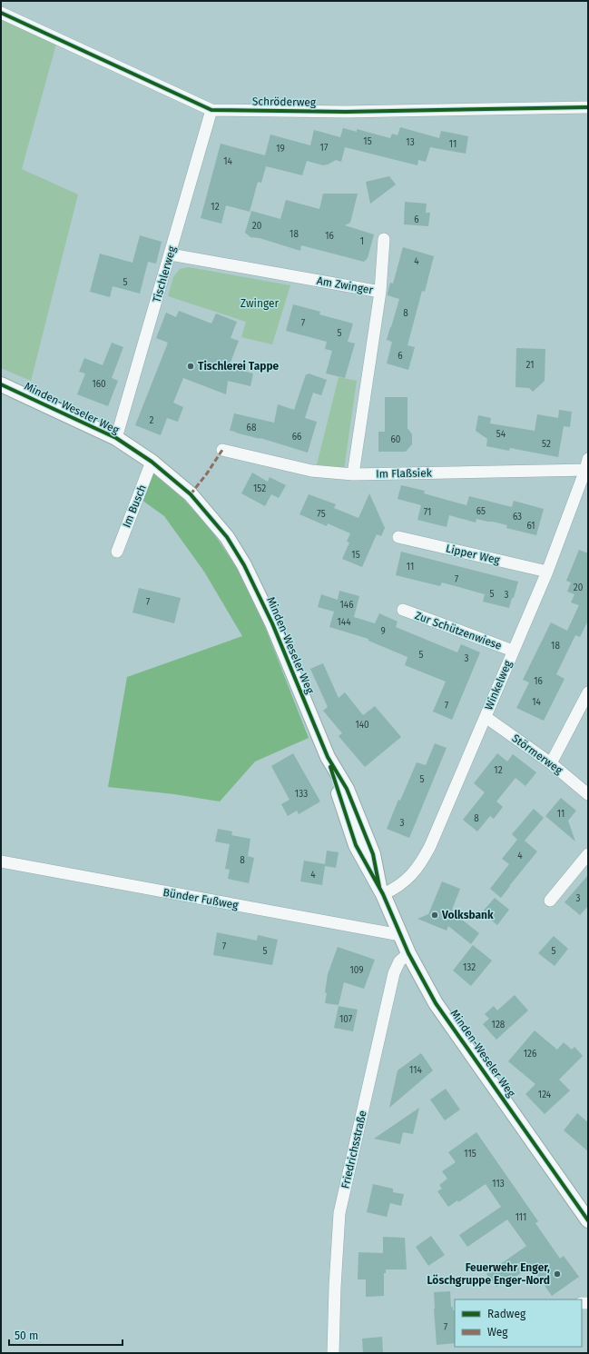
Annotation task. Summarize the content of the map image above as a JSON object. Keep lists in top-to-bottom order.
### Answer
{
  "streets": {
    "street": [
      "Schröderweg",
      "Tischlerweg",
      "Am Zwinger",
      "Minden-Weseler Weg",
      "Im Flaßsiek",
      "Im Busch",
      "Lipper Weg",
      "Zur Schützenwiese",
      "Winkelweg",
      "Störmerweg",
      "Bünder Fußweg",
      "Friedrichsstraße"
    ]
  },
  "crossings": [
    ["Schröderweg", "Tischlerweg"],
    ["Tischlerweg", "Am Zwinger"],
    ["Tischlerweg", "Minden-Weseler Weg"],
    ["Am Zwinger", "Im Flaßsiek"],
    ["Minden-Weseler Weg", "Im Busch"],
    ["Minden-Weseler Weg", "Winkelweg"],
    ["Minden-Weseler Weg", "Bünder Fußweg"],
    ["Minden-Weseler Weg", "Friedrichsstraße"],
    ["Im Flaßsiek", "Winkelweg"],
    ["Lipper Weg", "Winkelweg"],
    ["Zur Schützenwiese", "Winkelweg"],
    ["Winkelweg", "Störmerweg"]
  ],
  "parks": ["Zwinger"],
  "places": ["Tischlerei Tappe", "Volksbank", "Feuerwehr Enger, Löschgruppe Enger-Nord"],
  "house_numbers": [
    "15",
    "13",
    "11",
    "17",
    "19",
    "14",
    "12",
    "6",
    "20",
    "18",
    "16",
    "1",
    "4",
    "5",
    "8",
    "7",
    "5",
    "6",
    "21",
    "160",
    "2",
    "68",
    "54",
    "66",
    "60",
    "52",
    "152",
    "65",
    "71",
    "75",
    "63",
    "61",
    "15",
    "11",
    "7",
    "20",
    "5",
    "3",
    "7",
    "146",
    "144",
    "9",
    "18",
    "5",
    "3",
    "16",
    "14",
    "7",
    "140",
    "12",
    "5",
    "133",
    "11",
    "8",
    "3",
    "4",
    "8",
    "4",
    "3",
    "7",
    "5",
    "5",
    "132",
    "109",
    "107",
    "128",
    "126",
    "114",
    "124",
    "115",
    "113",
    "111",
    "7"
  ],
  "legend": ["Radweg", "Weg"],
  "scale_bar": "50 m"
}
